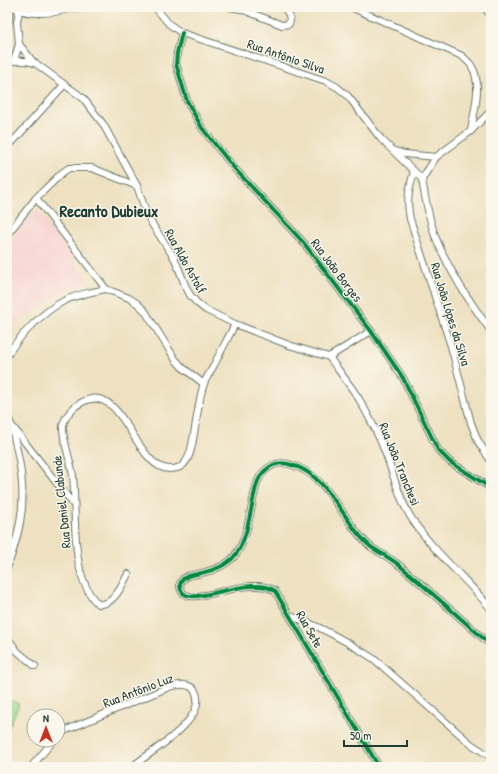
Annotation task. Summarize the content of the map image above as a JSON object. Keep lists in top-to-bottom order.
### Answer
{
  "streets": {
    "street": [
      "Rua Antônio Silva",
      "Rua Aldo Astolf",
      "Rua João Borges",
      "Rua João Lópes da Silva",
      "Rua João Tranchesi",
      "Rua Daniel Clabunde",
      "Rua Sete",
      "Rua Antônio Luz"
    ]
  },
  "crossings": [
    ["Rua Antônio Silva", "Rua João Borges"],
    ["Rua Antônio Silva", "Rua João Lópes da Silva"],
    ["Rua Aldo Astolf", "Rua João Tranchesi"],
    ["Rua Aldo Astolf", "Rua Daniel Clabunde"]
  ],
  "districts": ["Recanto Dubieux"],
  "scale_bar": "50 m",
  "north": "top"
}
